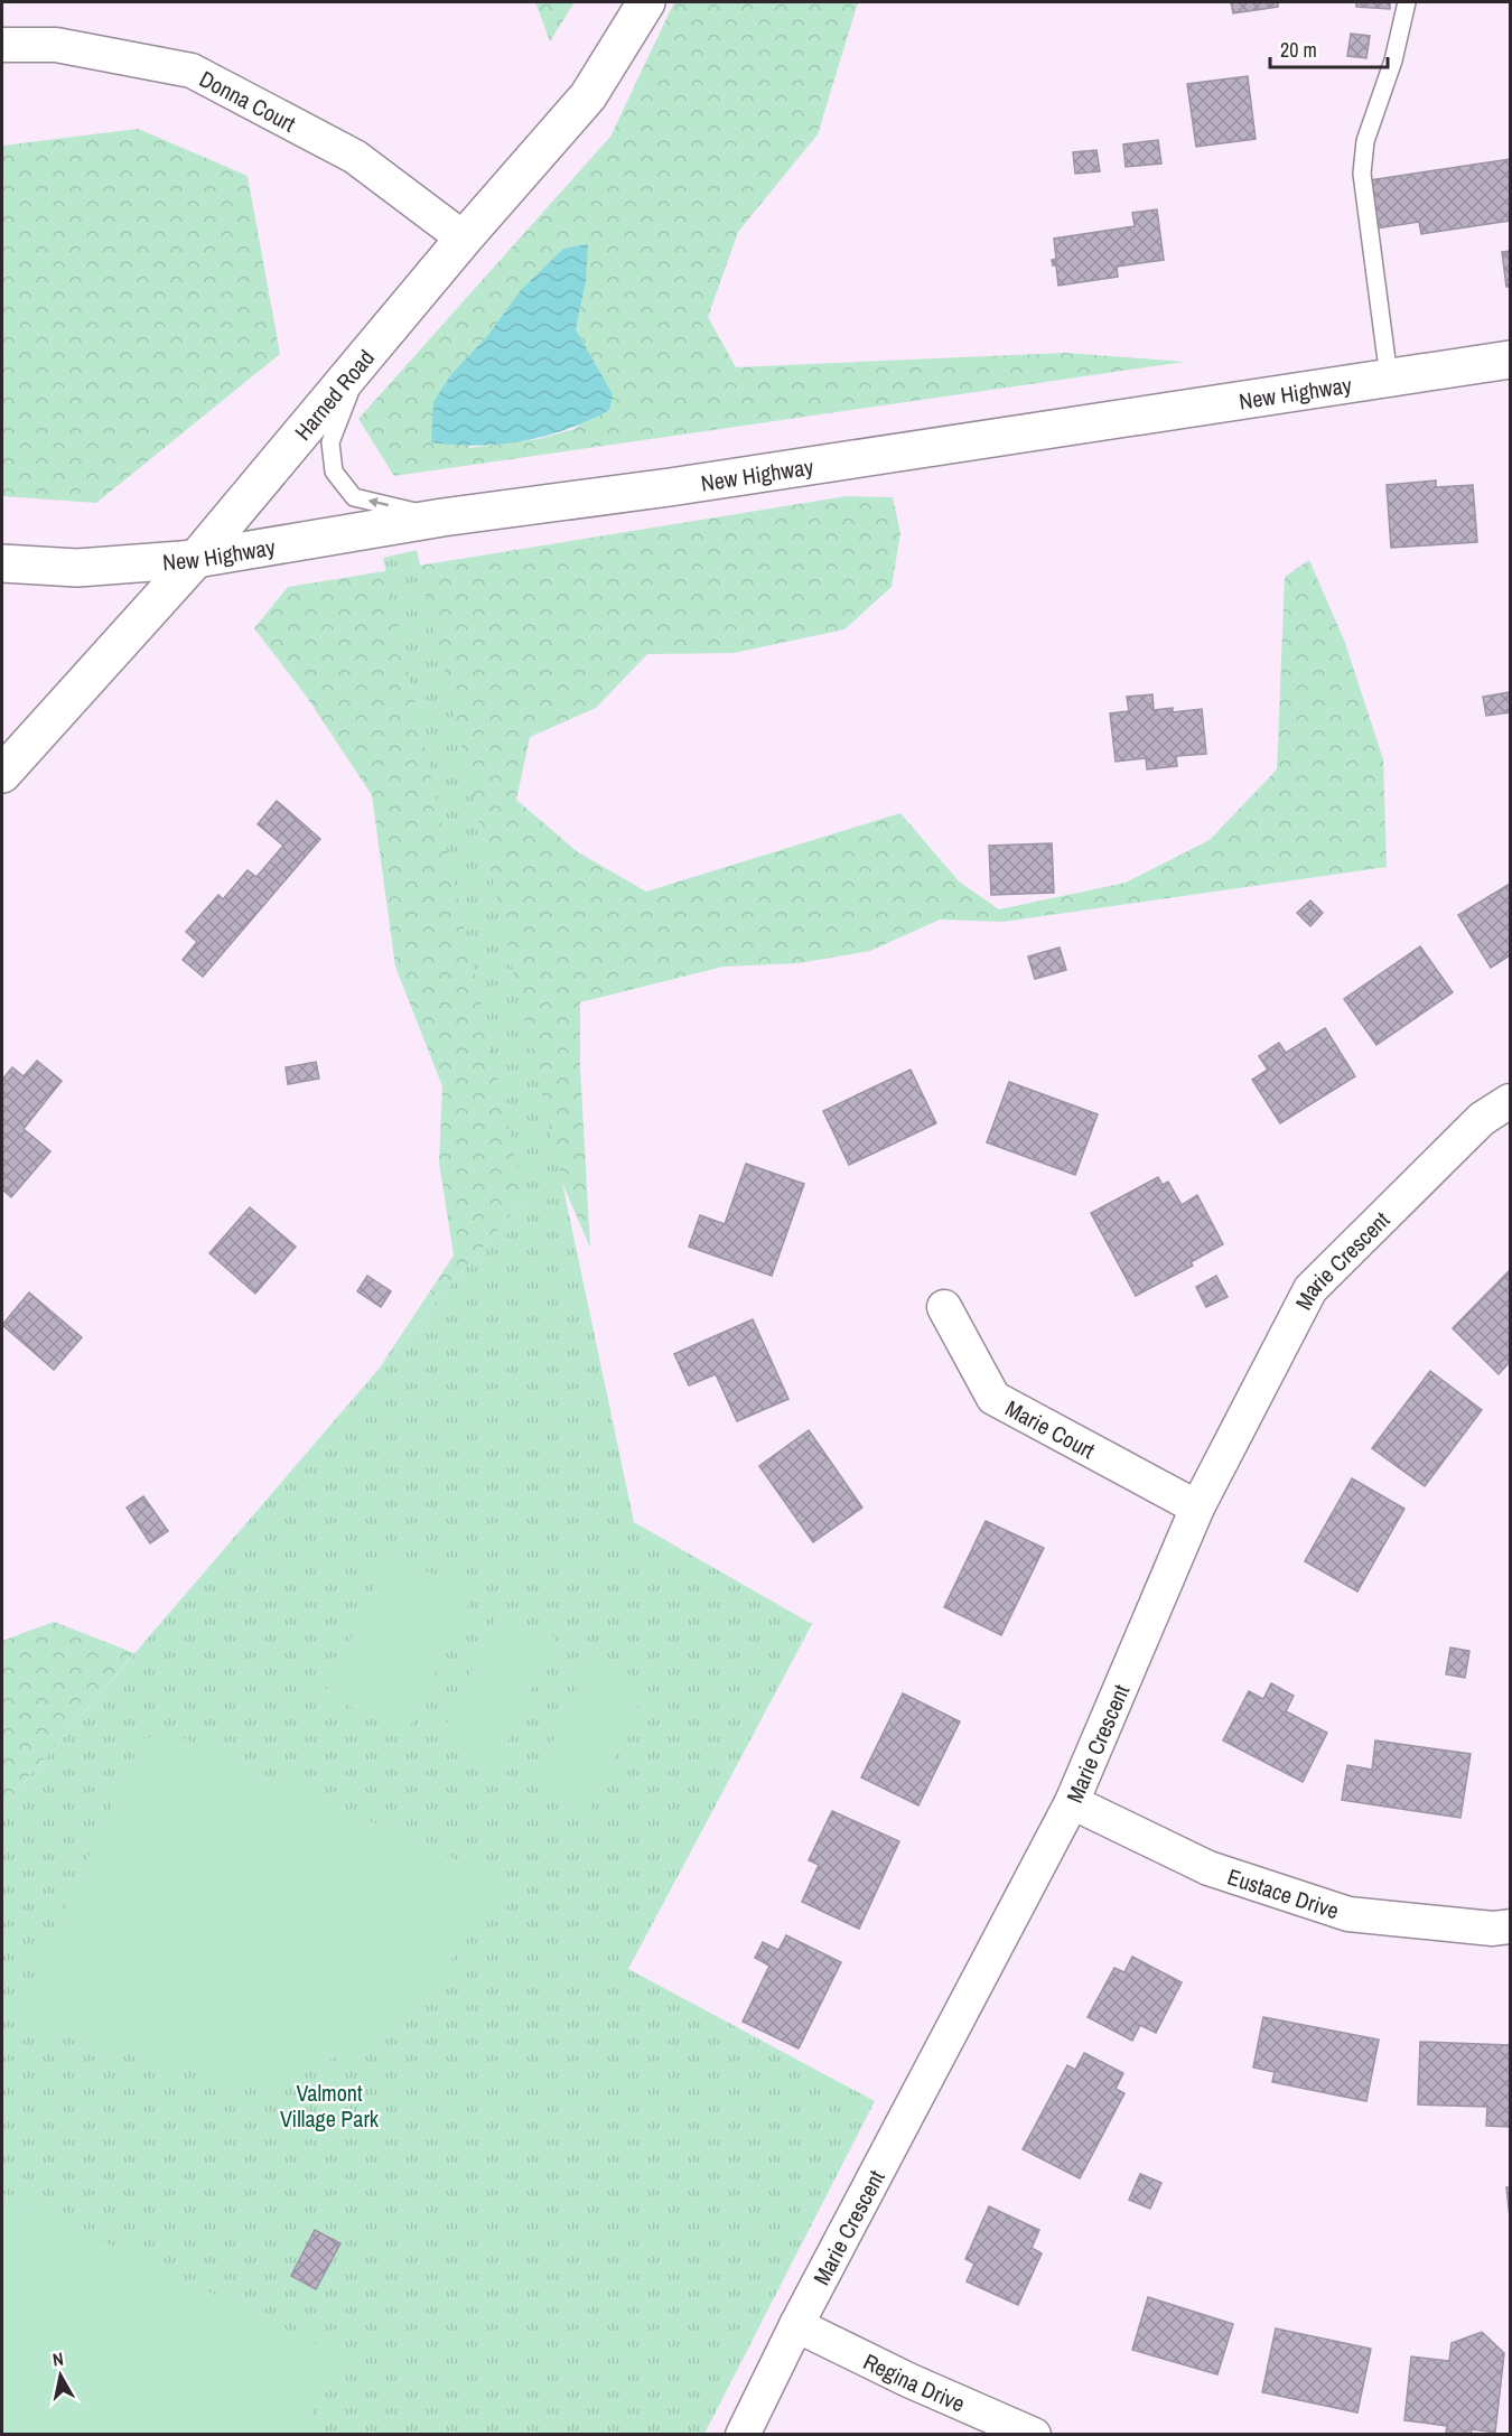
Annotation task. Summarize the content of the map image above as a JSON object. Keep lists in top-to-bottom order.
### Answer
{
  "streets": {
    "street": [
      "Donna Court",
      "New Highway",
      "Harned Road",
      "Marie Crescent",
      "Marie Court",
      "Eustace Drive",
      "Regina Drive"
    ]
  },
  "crossings": [
    ["Donna Court", "Harned Road"],
    ["New Highway", "Harned Road"],
    ["Marie Crescent", "Marie Court"],
    ["Marie Crescent", "Eustace Drive"],
    ["Marie Crescent", "Regina Drive"]
  ],
  "parks": ["Valmont Village Park"],
  "scale_bar": "20 m",
  "north": "top"
}
